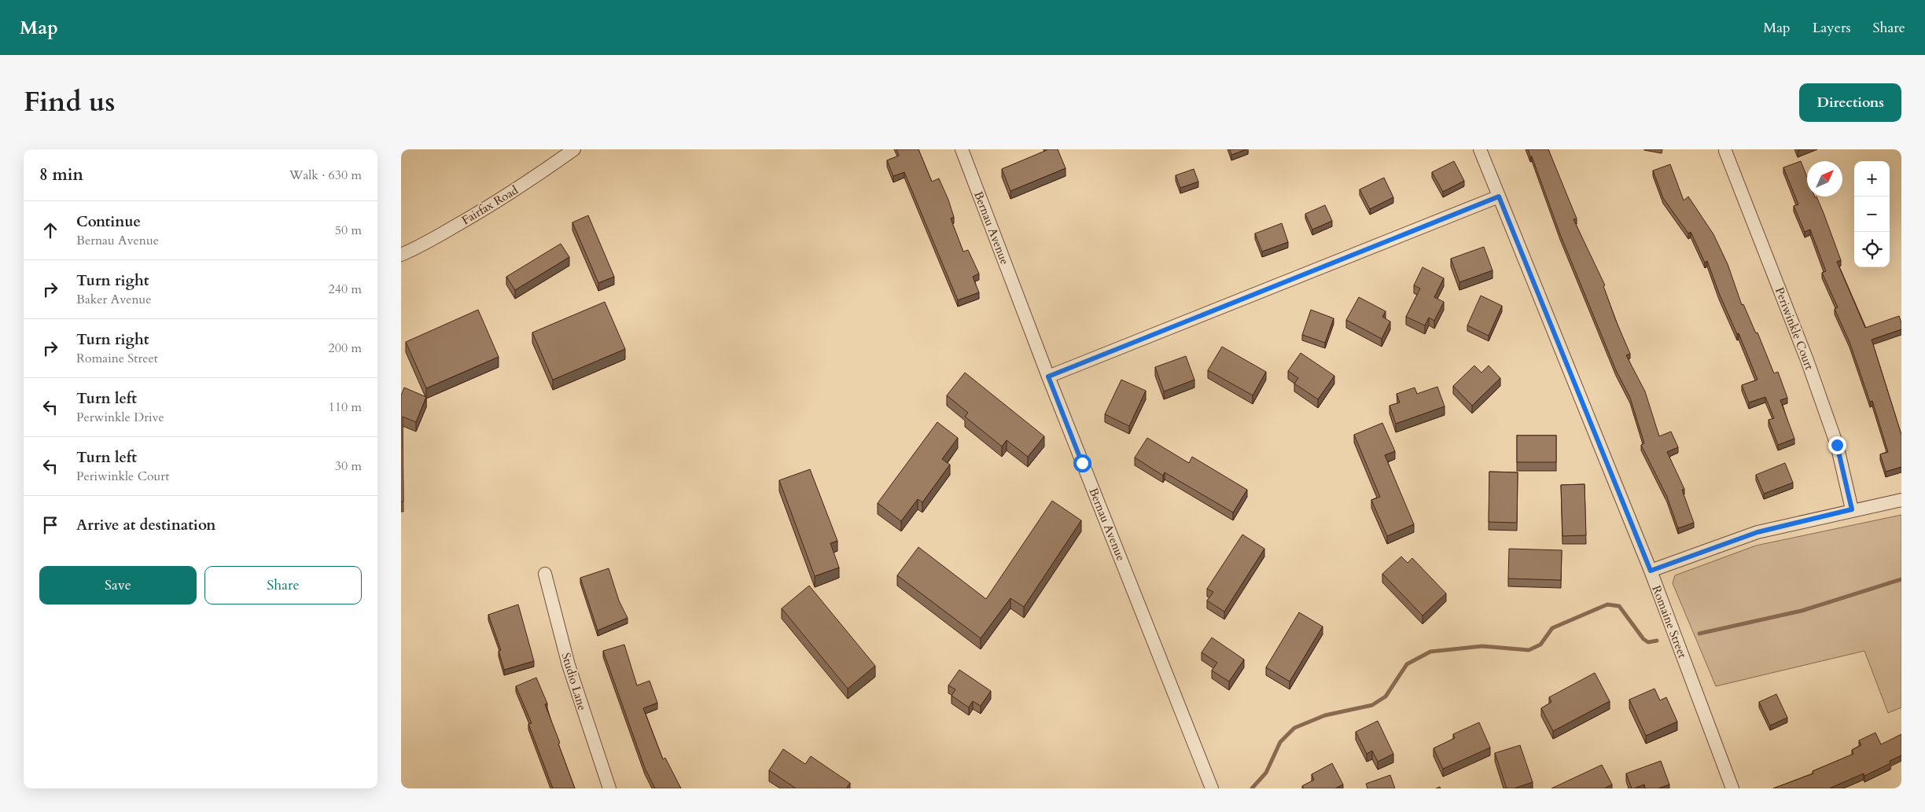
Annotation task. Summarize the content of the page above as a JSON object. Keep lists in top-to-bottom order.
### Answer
{
  "streets": {
    "street": [
      "Fairfax Road",
      "Bernau Avenue",
      "Periwinkle Court",
      "Romaine Street",
      "Studio Lane"
    ]
  },
  "north": "top right",
  "page": {
    "header": "Map",
    "nav": ["Map", "Layers", "Share"],
    "title": "Find us",
    "buttons": [
      "Directions",
      ["Save", "Share"]
    ],
    "heading": ["8 min", "Walk · 630 m"],
    "map_buttons": ["+", "−"],
    "list": [
      ["Continue", "Bernau Avenue", "50 m"],
      ["Turn right", "Baker Avenue", "240 m"],
      ["Turn right", "Romaine Street", "200 m"],
      ["Turn left", "Perwinkle Drive", "110 m"],
      ["Turn left", "Periwinkle Court", "30 m"],
      "Arrive at destination"
    ]
  }
}
